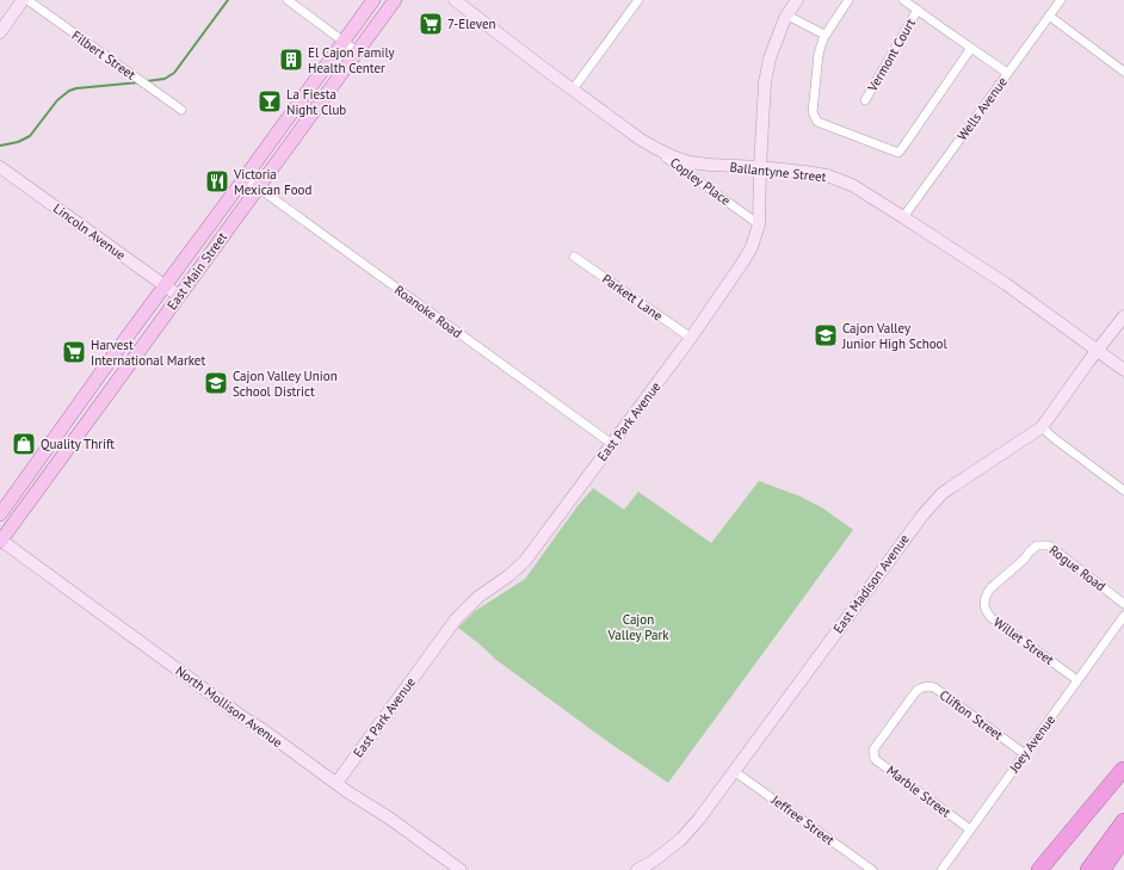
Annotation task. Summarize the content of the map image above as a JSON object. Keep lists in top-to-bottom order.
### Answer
{
  "streets": {
    "main road": ["East Main Street"],
    "street": [
      "Filbert Street",
      "Vermont Court",
      "Wells Avenue",
      "Ballantyne Street",
      "Copley Place",
      "Lincoln Avenue",
      "Parkett Lane",
      "Roanoke Road",
      "East Park Avenue",
      "Rogue Road",
      "East Madison Avenue",
      "Willet Street",
      "North Mollison Avenue",
      "Clifton Street",
      "Joey Avenue",
      "Marble Street",
      "Jeffree Street"
    ]
  },
  "crossings": [
    ["Wells Avenue", "Ballantyne Street"],
    ["Ballantyne Street", "Copley Place"],
    ["Ballantyne Street", "East Park Avenue"],
    ["Ballantyne Street", "East Madison Avenue"],
    ["Copley Place", "East Park Avenue"],
    ["Lincoln Avenue", "East Main Street"],
    ["East Main Street", "Roanoke Road"],
    ["East Main Street", "North Mollison Avenue"],
    ["Parkett Lane", "East Park Avenue"],
    ["Roanoke Road", "East Park Avenue"],
    ["East Park Avenue", "North Mollison Avenue"],
    ["Rogue Road", "Willet Street"],
    ["East Madison Avenue", "Jeffree Street"],
    ["Willet Street", "Joey Avenue"],
    ["Clifton Street", "Joey Avenue"],
    ["Clifton Street", "Marble Street"],
    ["Joey Avenue", "Marble Street"]
  ],
  "parks": ["Cajon Valley Park"],
  "places": {
    "supermarket": ["7-Eleven", "Harvest International Market"],
    "building": ["El Cajon Family Health Center"],
    "bar": ["La Fiesta Night Club"],
    "restaurant": ["Victoria Mexican Food"],
    "school or university": ["Cajon Valley Junior High School", "Cajon Valley Union School District"],
    "shop": ["Quality Thrift"]
  }
}
